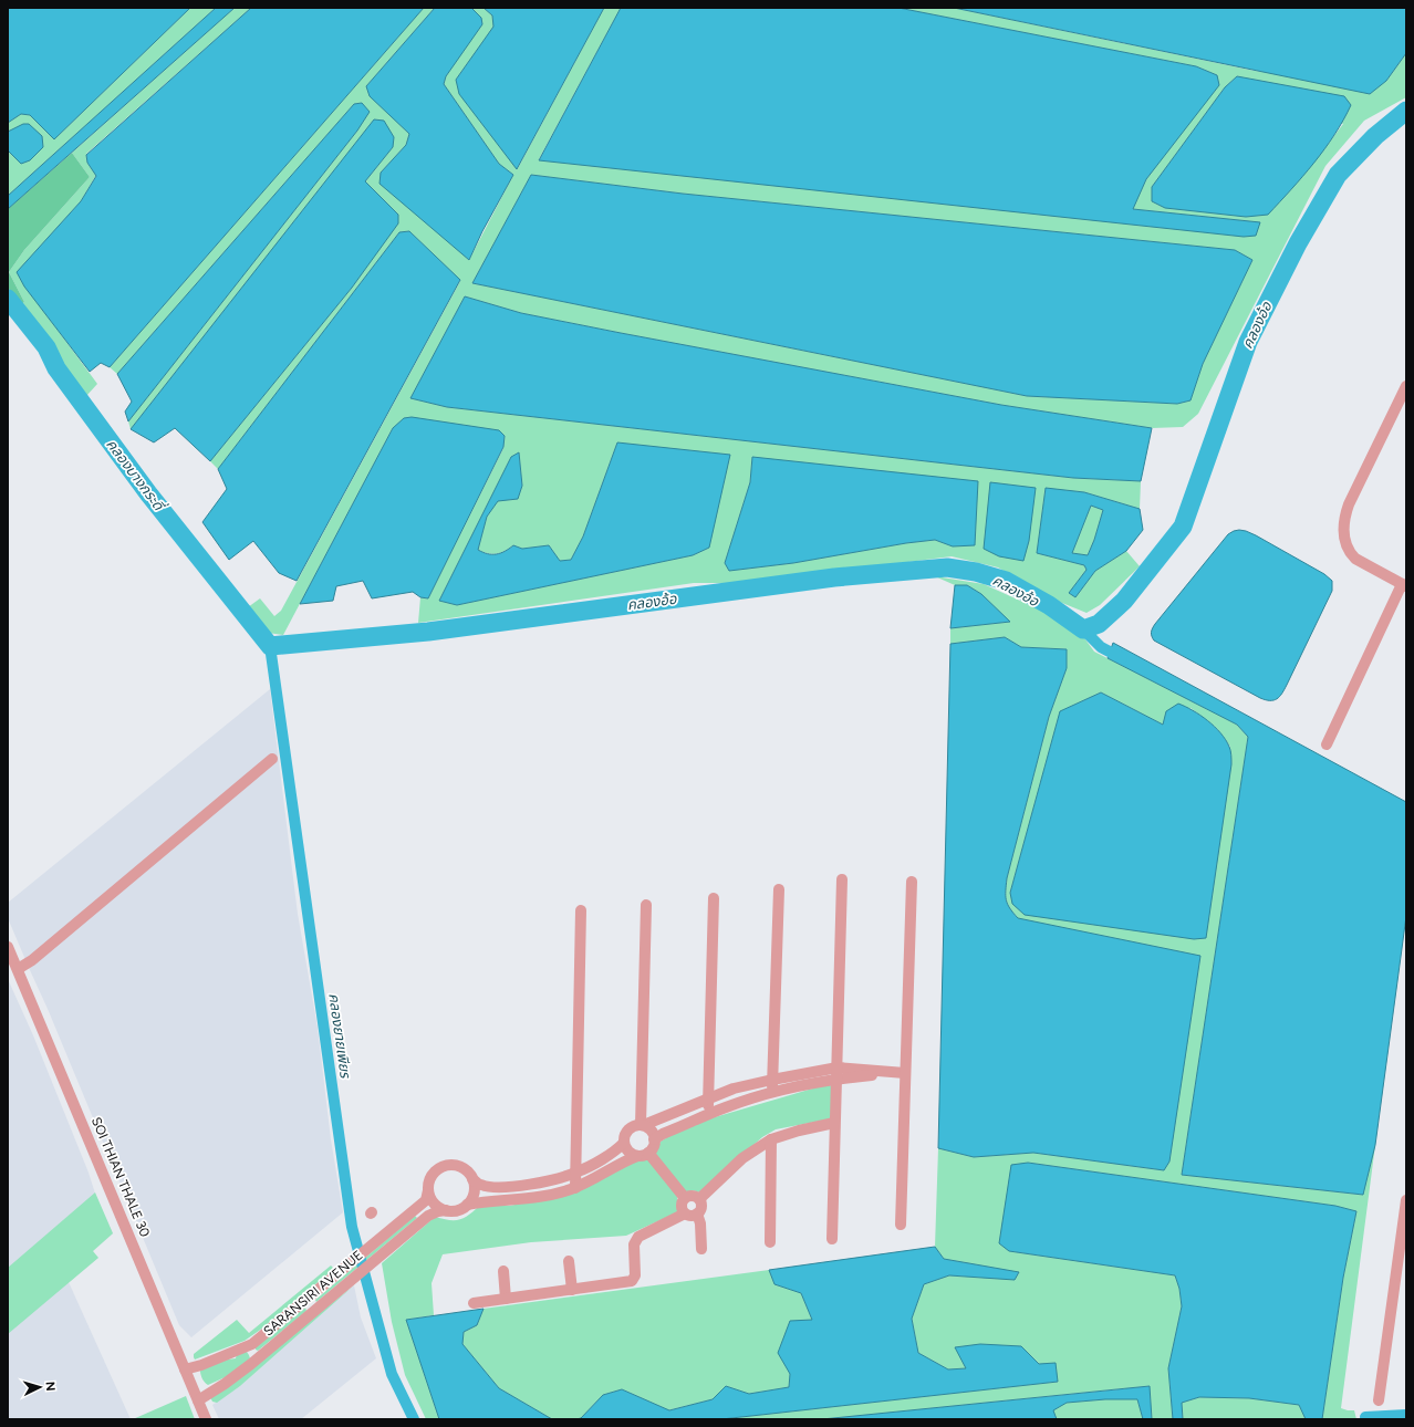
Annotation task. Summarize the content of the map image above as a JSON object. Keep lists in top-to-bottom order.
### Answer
{
  "streets": {
    "street": ["SOI THIAN THALE 30", "SARANSIRI AVENUE"]
  },
  "crossings": [
    ["SOI THIAN THALE 30", "SARANSIRI AVENUE"]
  ],
  "water": ["คลองอ้อ", "คลองบางกระดี่", "คลองยายเพียร"],
  "north": "right"
}
